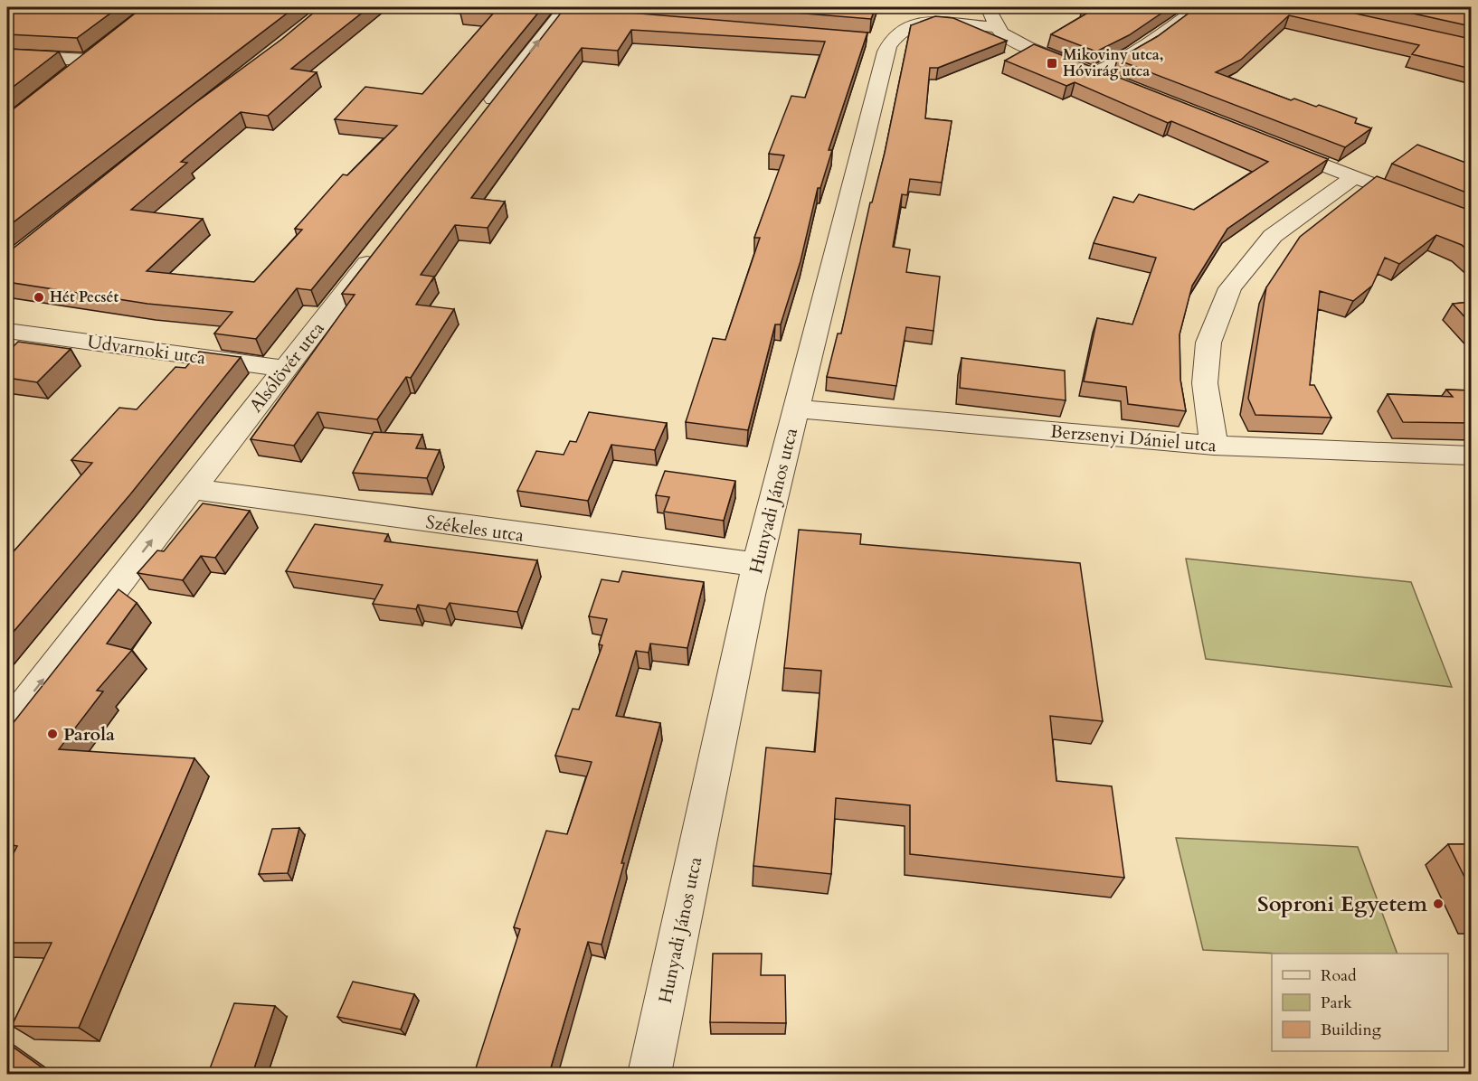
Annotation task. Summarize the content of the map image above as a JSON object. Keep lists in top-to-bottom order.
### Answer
{
  "streets": {
    "street": [
      "Udvarnoki utca",
      "Alsólövér utca",
      "Berzsenyi Dániel utca",
      "Hunyadi János utca",
      "Székeles utca"
    ]
  },
  "crossings": [
    ["Udvarnoki utca", "Alsólövér utca"],
    ["Alsólövér utca", "Székeles utca"],
    ["Berzsenyi Dániel utca", "Hunyadi János utca"],
    ["Hunyadi János utca", "Székeles utca"]
  ],
  "one_way": ["Alsólövér utca"],
  "places": {
    "transit": ["Mikoviny utca, Hóvirág utca"],
    "other": ["Hét Pecsét", "Parola", "Soproni Egyetem"]
  },
  "legend": ["Road", "Park", "Building"]
}
